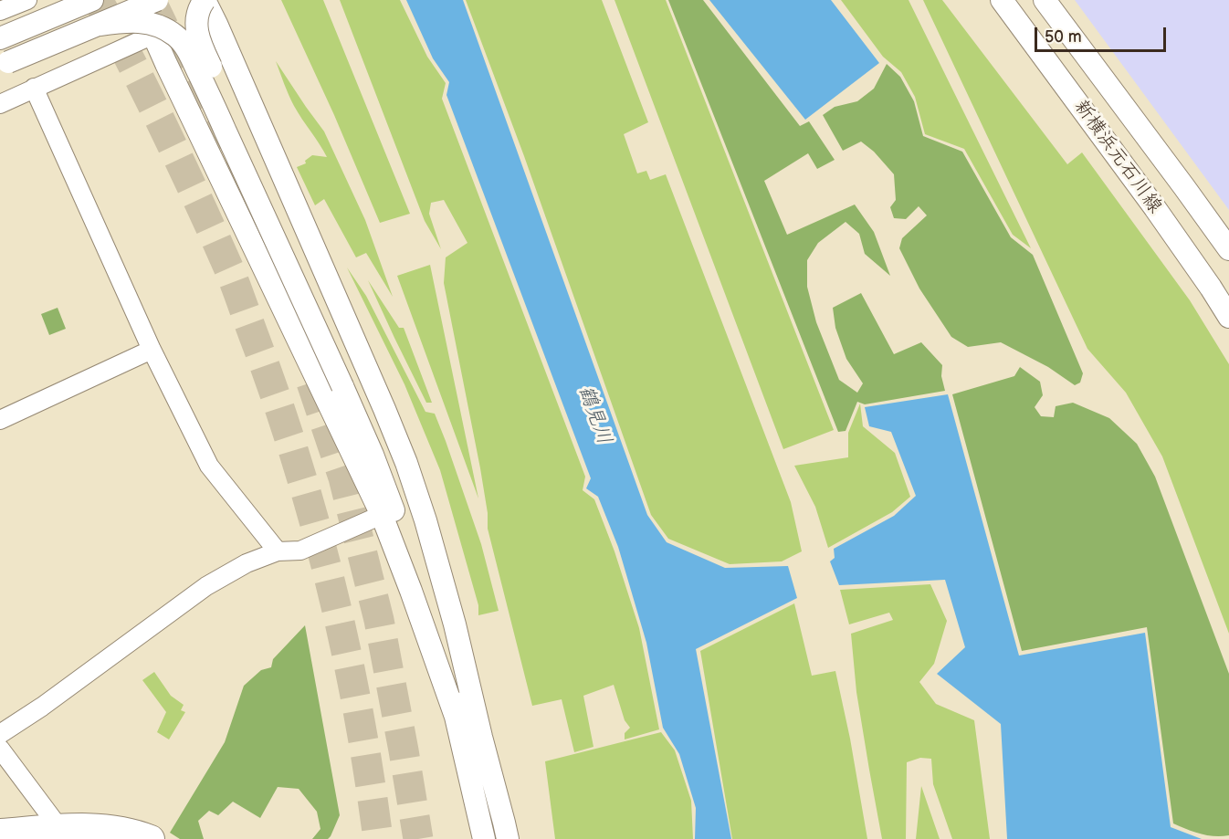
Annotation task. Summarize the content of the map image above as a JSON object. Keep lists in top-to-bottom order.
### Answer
{
  "streets": {
    "street": ["新横浜元石川線"]
  },
  "water": ["鶴見川"],
  "scale_bar": "50 m"
}
